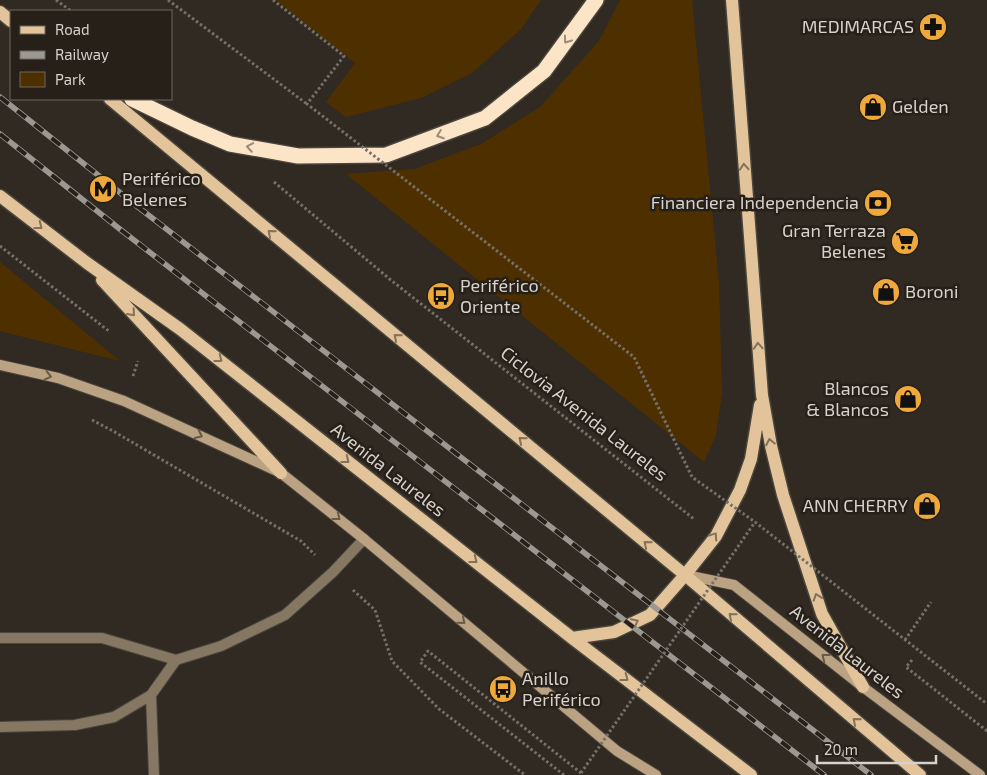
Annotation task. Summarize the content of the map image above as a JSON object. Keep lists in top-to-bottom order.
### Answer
{
  "streets": {
    "main road": ["Avenida Laureles"],
    "path": ["Ciclovia Avenida Laureles"]
  },
  "places": {
    "pharmacy": ["MEDIMARCAS"],
    "shop": [
      "Gelden",
      "Boroni",
      "Blancos & Blancos",
      "ANN CHERRY"
    ],
    "metro station": ["Periférico Belenes"],
    "bank": ["Financiera Independencia"],
    "supermarket": ["Gran Terraza Belenes"],
    "bus stop": ["Periférico Oriente", "Anillo Periférico"]
  },
  "legend": ["Road", "Railway", "Park"],
  "scale_bar": "20 m"
}
